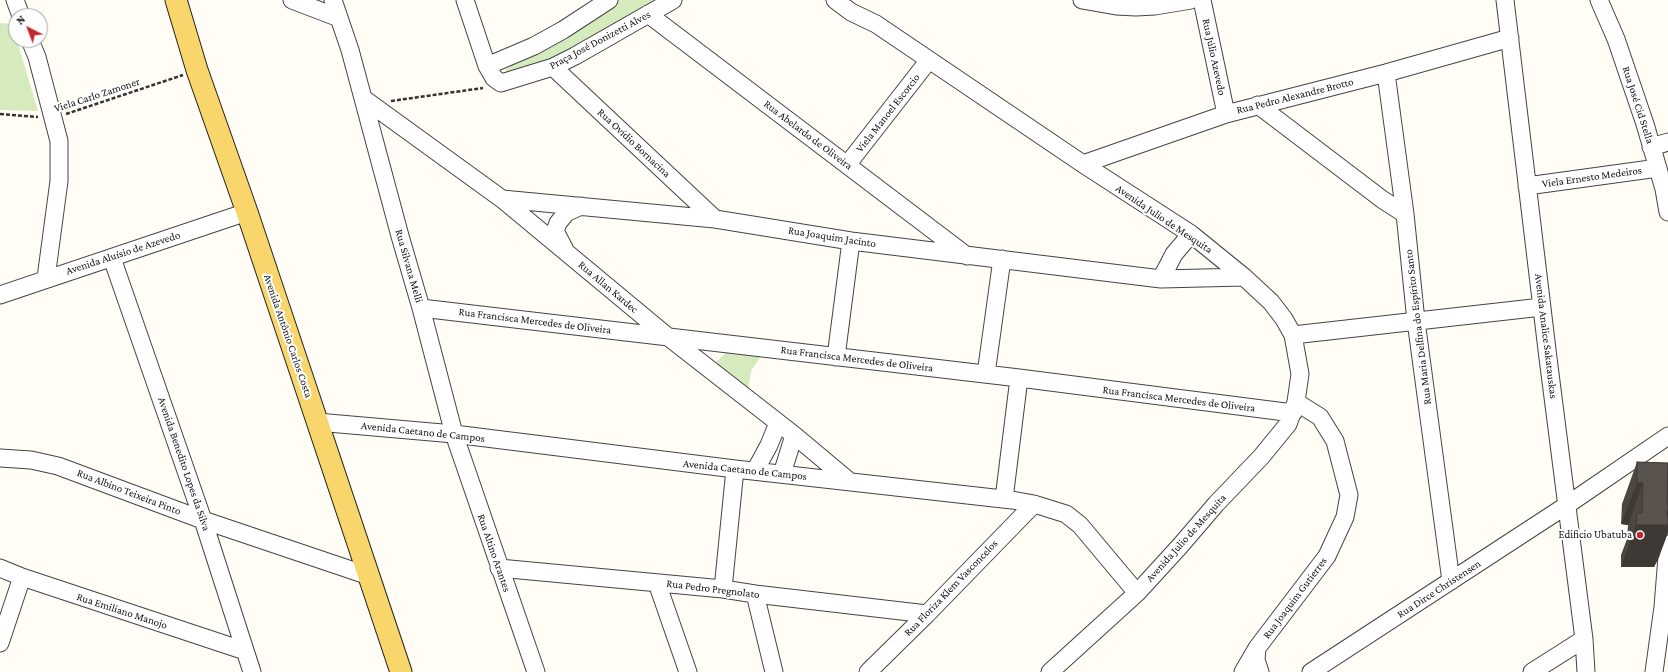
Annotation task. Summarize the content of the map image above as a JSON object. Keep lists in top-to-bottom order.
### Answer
{
  "streets": {
    "main road": ["Avenida Antônio Carlos Costa"],
    "street": [
      "Praça José Donizetti Alves",
      "Rua Júlio Azevedo",
      "Rua Pedro Alexandre Brotto",
      "Rua José Cid Stella",
      "Viela Manoel Escorcio",
      "Rua Abelardo de Oliveira",
      "Rua Ovídio Bornacina",
      "Viela Ernesto Medeiros",
      "Avenida Julio de Mesquita",
      "Rua Joaquim Jacinto",
      "Avenida Aluísio de Azevedo",
      "Rua Silvana Melli",
      "Rua Allan Kardec",
      "Rua Francisca Mercedes de Oliveira",
      "Rua Maria Delfina do Espírito Santo",
      "Avenida Analice Sakatauskas",
      "Avenida Caetano de Campos",
      "Avenida Benedito Lopes da Silva",
      "Rua Albino Teixeira Pinto",
      "Rua Altino Arantes",
      "Rua Floriza Klem Vasconcelos",
      "Rua Pedro Pregnolato",
      "Rua Dirce Christensen",
      "Rua Joaquim Gutierres",
      "Rua Emiliano Manojo"
    ],
    "path": ["Viela Carlo Zamoner"]
  },
  "crossings": [
    ["Praça José Donizetti Alves", "Rua Abelardo de Oliveira"],
    ["Praça José Donizetti Alves", "Rua Ovídio Bornacina"],
    ["Rua Júlio Azevedo", "Rua Pedro Alexandre Brotto"],
    ["Viela Carlo Zamoner", "Avenida Antônio Carlos Costa"],
    ["Rua Pedro Alexandre Brotto", "Avenida Julio de Mesquita"],
    ["Rua Pedro Alexandre Brotto", "Rua Maria Delfina do Espírito Santo"],
    ["Rua Pedro Alexandre Brotto", "Avenida Analice Sakatauskas"],
    ["Rua José Cid Stella", "Viela Ernesto Medeiros"],
    ["Viela Manoel Escorcio", "Rua Abelardo de Oliveira"],
    ["Viela Manoel Escorcio", "Avenida Julio de Mesquita"],
    ["Rua Abelardo de Oliveira", "Rua Joaquim Jacinto"],
    ["Rua Ovídio Bornacina", "Rua Joaquim Jacinto"],
    ["Viela Ernesto Medeiros", "Avenida Analice Sakatauskas"],
    ["Avenida Julio de Mesquita", "Rua Joaquim Jacinto"],
    ["Avenida Julio de Mesquita", "Rua Francisca Mercedes de Oliveira"],
    ["Avenida Julio de Mesquita", "Avenida Caetano de Campos"],
    ["Avenida Julio de Mesquita", "Rua Joaquim Gutierres"],
    ["Rua Joaquim Jacinto", "Rua Allan Kardec"],
    ["Avenida Aluísio de Azevedo", "Avenida Antônio Carlos Costa"],
    ["Avenida Aluísio de Azevedo", "Avenida Benedito Lopes da Silva"],
    ["Rua Silvana Melli", "Rua Allan Kardec"],
    ["Rua Silvana Melli", "Rua Francisca Mercedes de Oliveira"],
    ["Rua Silvana Melli", "Avenida Caetano de Campos"],
    ["Rua Silvana Melli", "Rua Altino Arantes"],
    ["Rua Allan Kardec", "Rua Francisca Mercedes de Oliveira"],
    ["Rua Allan Kardec", "Avenida Caetano de Campos"],
    ["Rua Francisca Mercedes de Oliveira", "Rua Joaquim Gutierres"],
    ["Rua Maria Delfina do Espírito Santo", "Rua Dirce Christensen"],
    ["Avenida Antônio Carlos Costa", "Avenida Caetano de Campos"],
    ["Avenida Antônio Carlos Costa", "Rua Albino Teixeira Pinto"],
    ["Avenida Analice Sakatauskas", "Rua Dirce Christensen"],
    ["Avenida Caetano de Campos", "Rua Altino Arantes"],
    ["Avenida Caetano de Campos", "Rua Floriza Klem Vasconcelos"],
    ["Avenida Benedito Lopes da Silva", "Rua Albino Teixeira Pinto"],
    ["Avenida Benedito Lopes da Silva", "Rua Emiliano Manojo"],
    ["Rua Altino Arantes", "Rua Pedro Pregnolato"],
    ["Rua Floriza Klem Vasconcelos", "Rua Pedro Pregnolato"]
  ],
  "places": ["Edificio Ubatuba"],
  "north": "top left"
}
